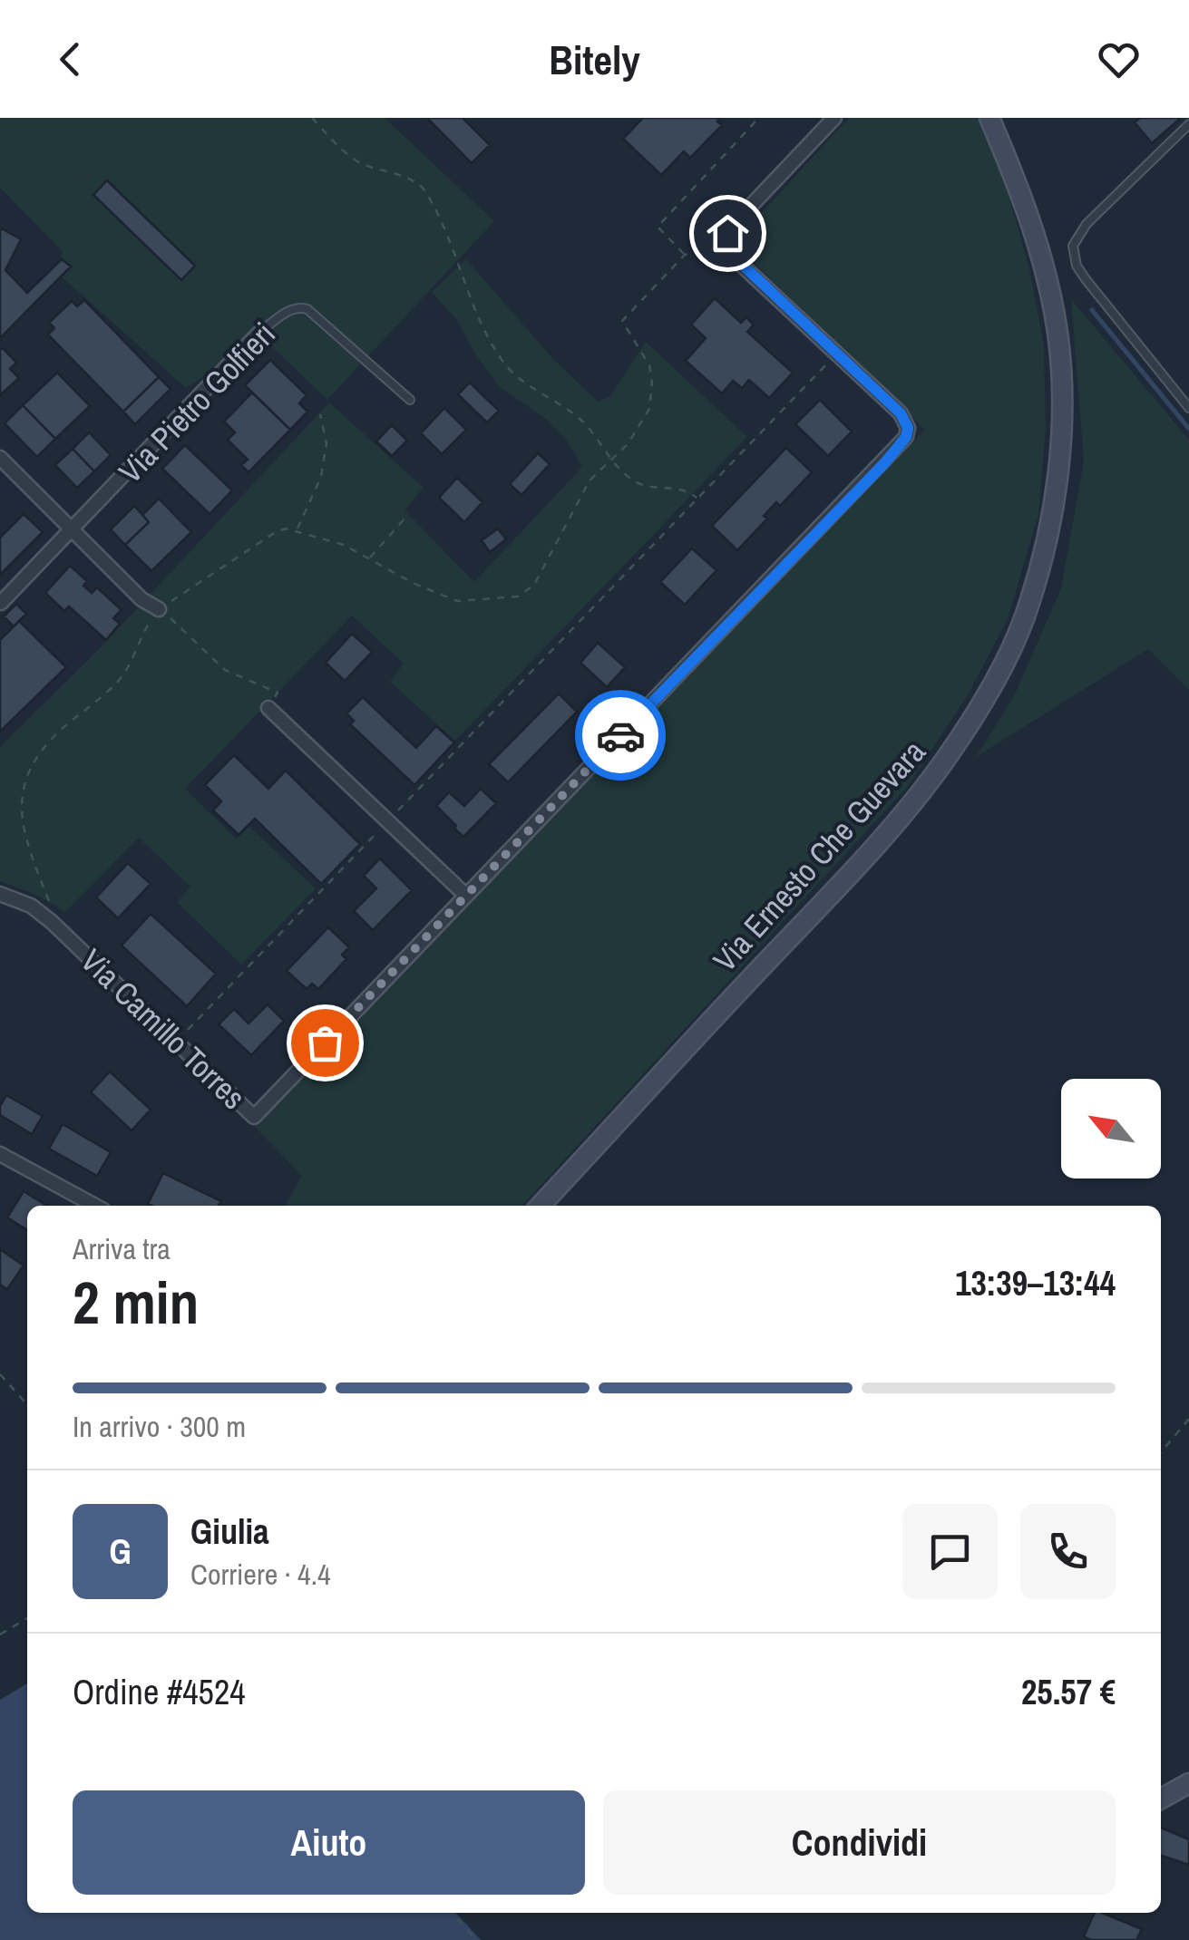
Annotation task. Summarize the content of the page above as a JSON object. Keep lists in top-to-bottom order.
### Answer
{
  "streets": {
    "street": ["Via Pietro Golfieri", "Via Ernesto Che Guevara", "Via Camillo Torres"]
  },
  "north": "top left",
  "page": {
    "header": "Bitely",
    "heading": ["2 min", "Arriva tra", "13:39–13:44"],
    "panel": [
      "Giulia",
      "Corriere · 4.4",
      "Ordine #4524",
      "25.57 €"
    ],
    "bar": "In arrivo · 300 m",
    "round": "G",
    "buttons": ["Aiuto", "Condividi"]
  }
}
